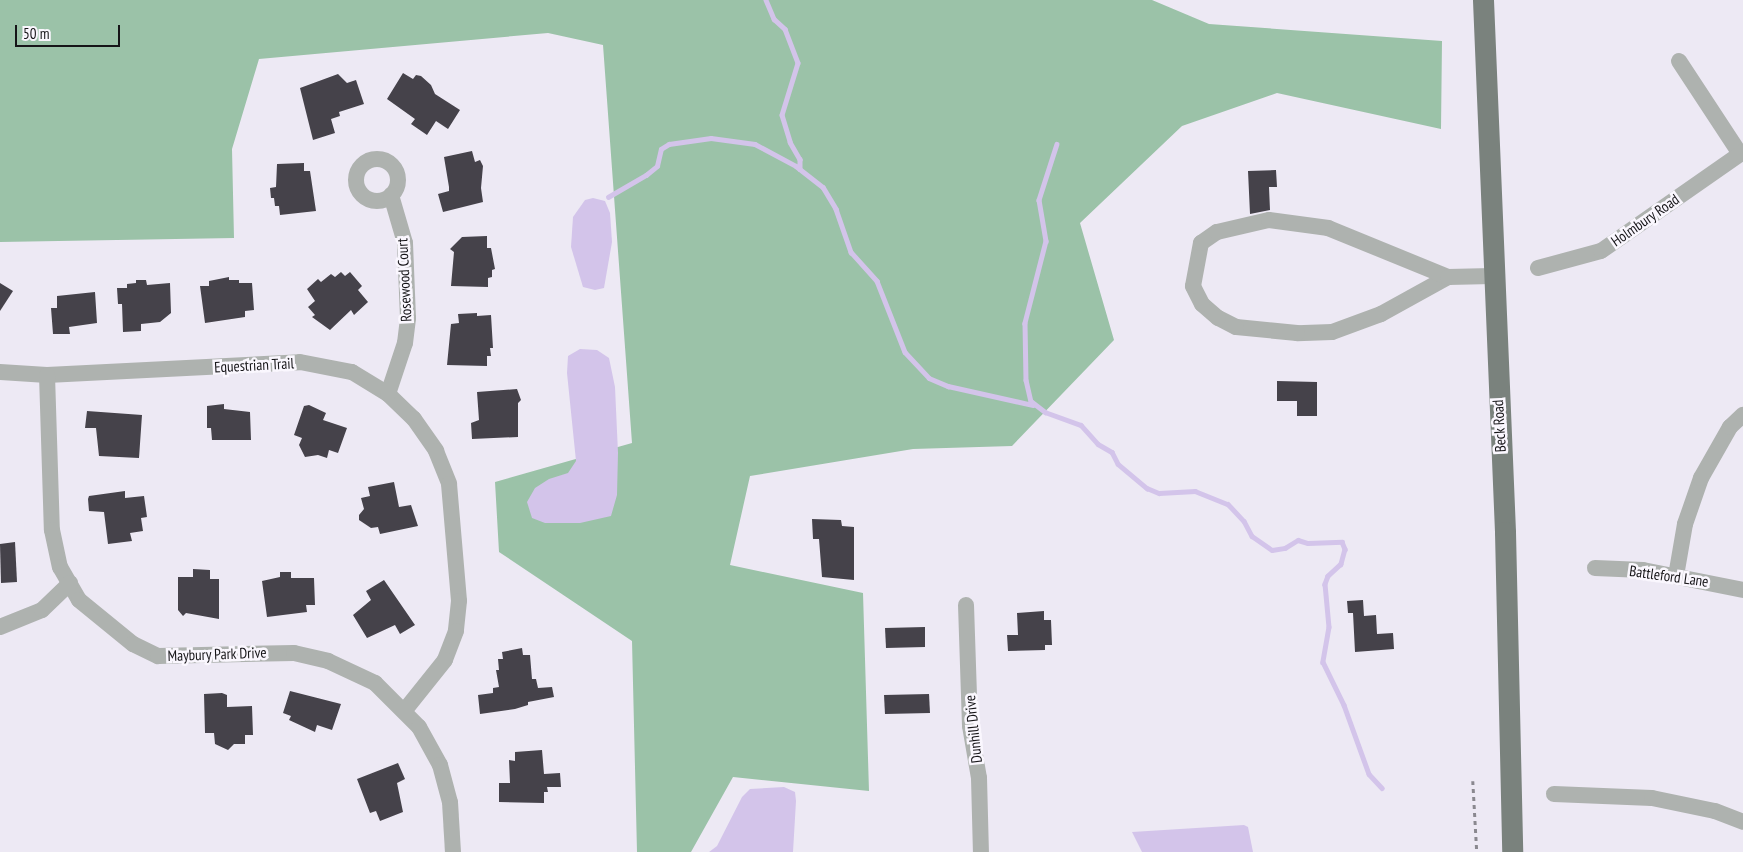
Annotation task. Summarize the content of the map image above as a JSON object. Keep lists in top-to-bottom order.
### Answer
{
  "streets": {
    "main road": ["Beck Road"],
    "street": [
      "Holmbury Road",
      "Rosewood Court",
      "Equestrian Trail",
      "Battleford Lane",
      "Maybury Park Drive",
      "Dunhill Drive"
    ]
  },
  "crossings": [
    ["Rosewood Court", "Equestrian Trail"],
    ["Equestrian Trail", "Maybury Park Drive"]
  ],
  "scale_bar": "50 m"
}
